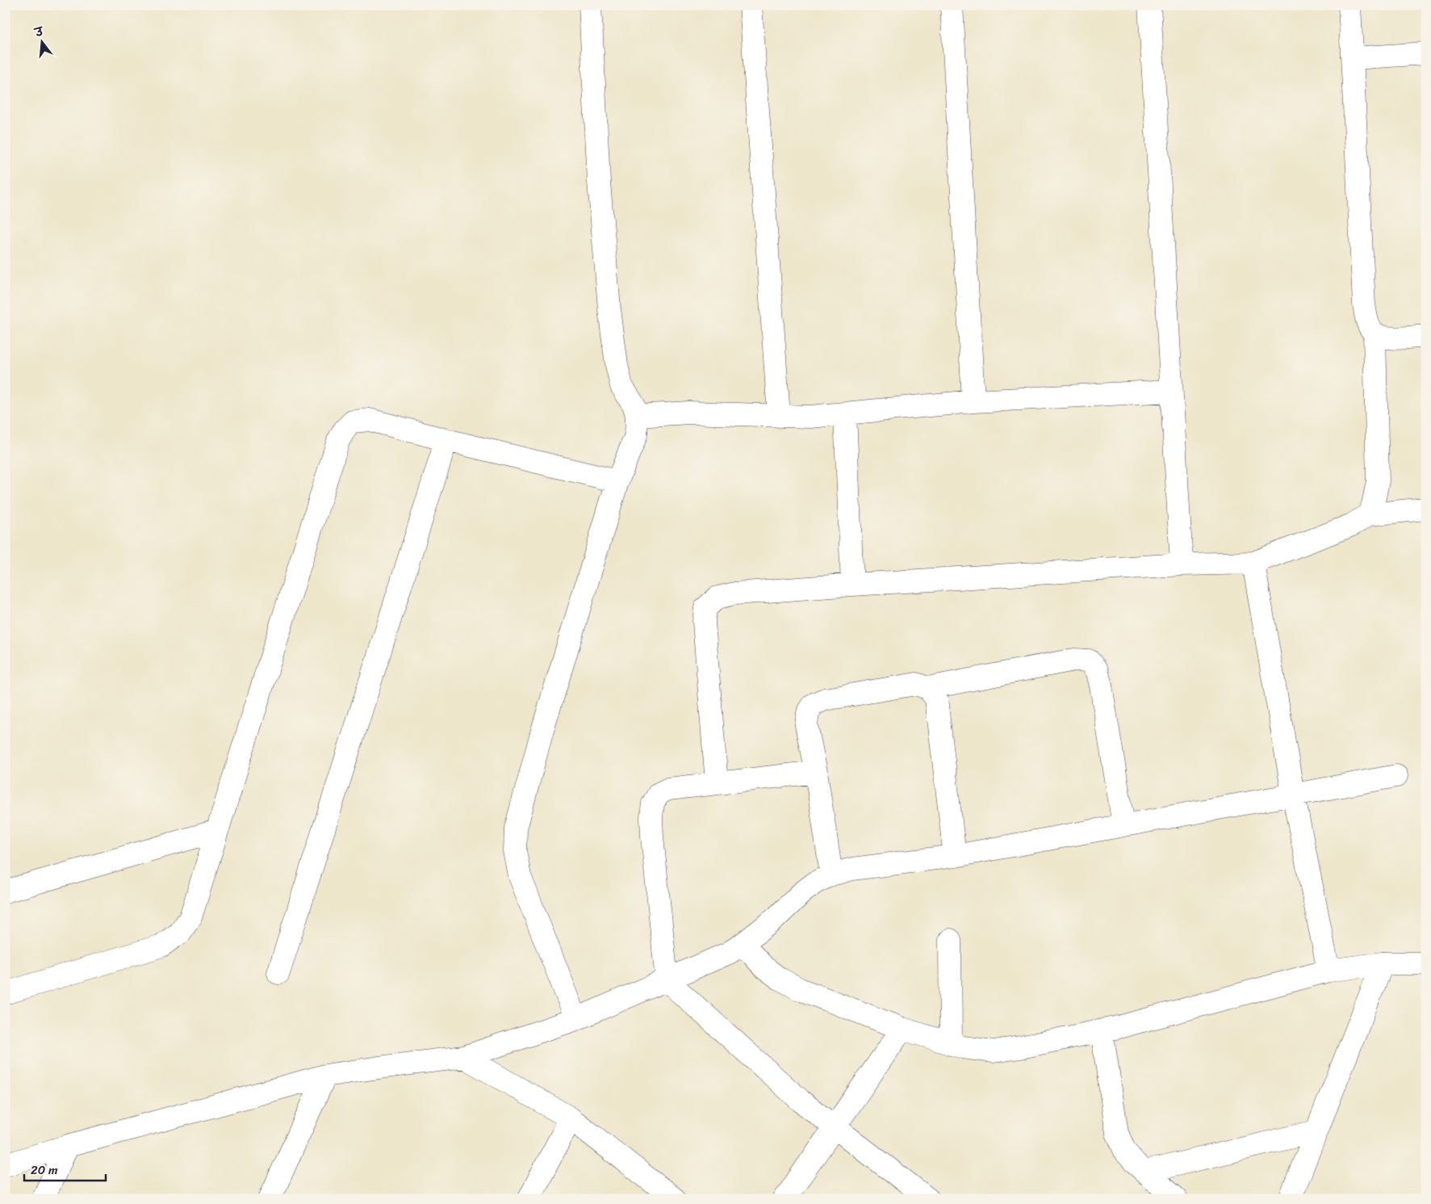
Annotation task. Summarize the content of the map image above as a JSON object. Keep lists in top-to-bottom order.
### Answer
{
  "scale_bar": "20 m",
  "north": "top"
}
